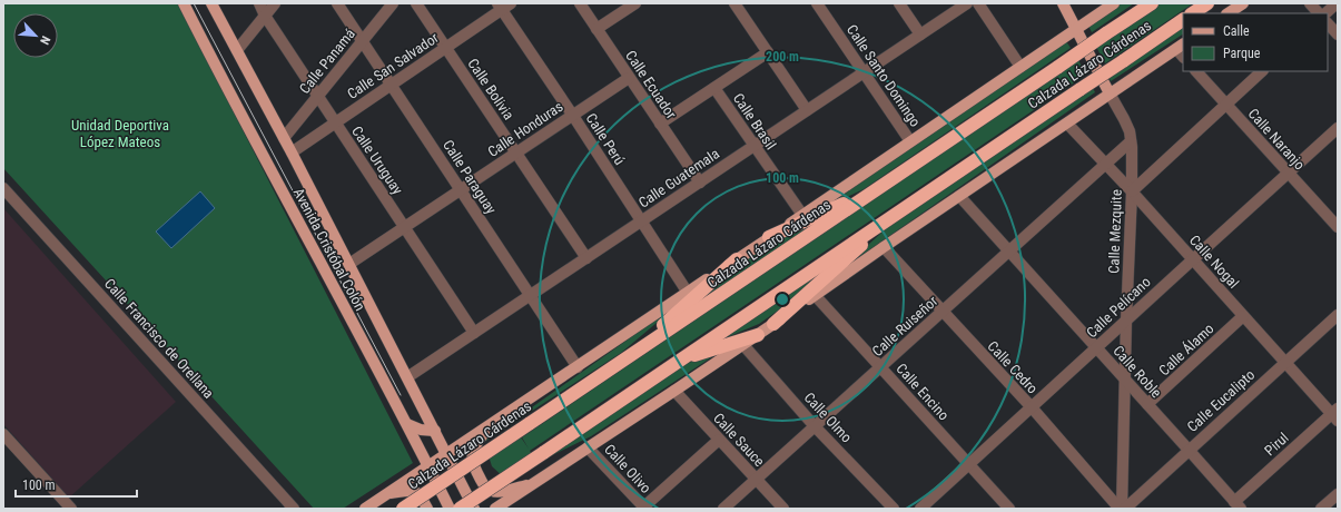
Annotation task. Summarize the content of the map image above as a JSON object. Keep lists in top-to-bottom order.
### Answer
{
  "streets": {
    "highway": ["Calzada Lázaro Cárdenas"],
    "main road": ["Avenida Cristóbal Colón"],
    "street": [
      "Calle Panamá",
      "Calle San Salvador",
      "Calle Santo Domingo",
      "Calle Ecuador",
      "Calle Bolivia",
      "Calle Brasil",
      "Calle Honduras",
      "Calle Perú",
      "Calle Naranjo",
      "Calle Uruguay",
      "Calle Paraguay",
      "Calle Guatemala",
      "Calle Mezquite",
      "Calle Nogal",
      "Calle Pelícano",
      "Calle Ruiseñor",
      "Calle Francisco de Orellana",
      "Calle Álamo",
      "Calle Cedro",
      "Calle Roble",
      "Calle Encino",
      "Calle Eucalipto",
      "Calle Olmo",
      "Calle Sauce",
      "Pirul",
      "Calle Olivo"
    ]
  },
  "crossings": [
    ["Calle Panamá", "Calle Uruguay"],
    ["Calle Panamá", "Calle Paraguay"],
    ["Calle Panamá", "Avenida Cristóbal Colón"],
    ["Calzada Lázaro Cárdenas", "Calle Santo Domingo"],
    ["Calzada Lázaro Cárdenas", "Calle Brasil"],
    ["Calzada Lázaro Cárdenas", "Calle Perú"],
    ["Calzada Lázaro Cárdenas", "Calle Paraguay"],
    ["Calzada Lázaro Cárdenas", "Avenida Cristóbal Colón"],
    ["Calle San Salvador", "Calle Bolivia"],
    ["Calle San Salvador", "Calle Perú"],
    ["Calle San Salvador", "Calle Uruguay"],
    ["Calle San Salvador", "Calle Paraguay"],
    ["Calle San Salvador", "Avenida Cristóbal Colón"],
    ["Calle Santo Domingo", "Calle Guatemala"],
    ["Calle Ecuador", "Calle Honduras"],
    ["Calle Ecuador", "Calle Guatemala"],
    ["Calle Bolivia", "Calle Honduras"],
    ["Calle Bolivia", "Calle Guatemala"],
    ["Calle Brasil", "Calle Guatemala"],
    ["Calle Honduras", "Calle Perú"],
    ["Calle Honduras", "Calle Uruguay"],
    ["Calle Honduras", "Calle Paraguay"],
    ["Calle Honduras", "Avenida Cristóbal Colón"],
    ["Calle Perú", "Calle Guatemala"],
    ["Calle Naranjo", "Calle Pelícano"],
    ["Calle Uruguay", "Calle Guatemala"],
    ["Calle Paraguay", "Calle Guatemala"],
    ["Calle Guatemala", "Avenida Cristóbal Colón"],
    ["Calle Mezquite", "Calle Nogal"],
    ["Calle Mezquite", "Calle Pelícano"],
    ["Calle Mezquite", "Calle Ruiseñor"],
    ["Calle Mezquite", "Calle Cedro"],
    ["Calle Mezquite", "Calle Roble"],
    ["Calle Mezquite", "Calle Eucalipto"],
    ["Calle Nogal", "Calle Pelícano"],
    ["Calle Nogal", "Calle Ruiseñor"],
    ["Calle Nogal", "Calle Álamo"],
    ["Calle Nogal", "Calle Eucalipto"],
    ["Calle Nogal", "Pirul"],
    ["Calle Pelícano", "Calle Cedro"],
    ["Calle Pelícano", "Calle Roble"],
    ["Calle Pelícano", "Calle Encino"],
    ["Calle Ruiseñor", "Calle Cedro"],
    ["Calle Ruiseñor", "Calle Roble"],
    ["Calle Ruiseñor", "Calle Encino"],
    ["Calle Ruiseñor", "Calle Olmo"],
    ["Calle Ruiseñor", "Calle Sauce"],
    ["Calle Álamo", "Calle Roble"],
    ["Calle Cedro", "Calle Eucalipto"],
    ["Calle Roble", "Calle Eucalipto"],
    ["Calle Roble", "Pirul"]
  ],
  "parks": ["Unidad Deportiva López Mateos"],
  "legend": ["Calle", "Parque"],
  "scale_bar": "100 m",
  "north": "bottom right",
  "rings": ["200 m", "100 m"]
}
